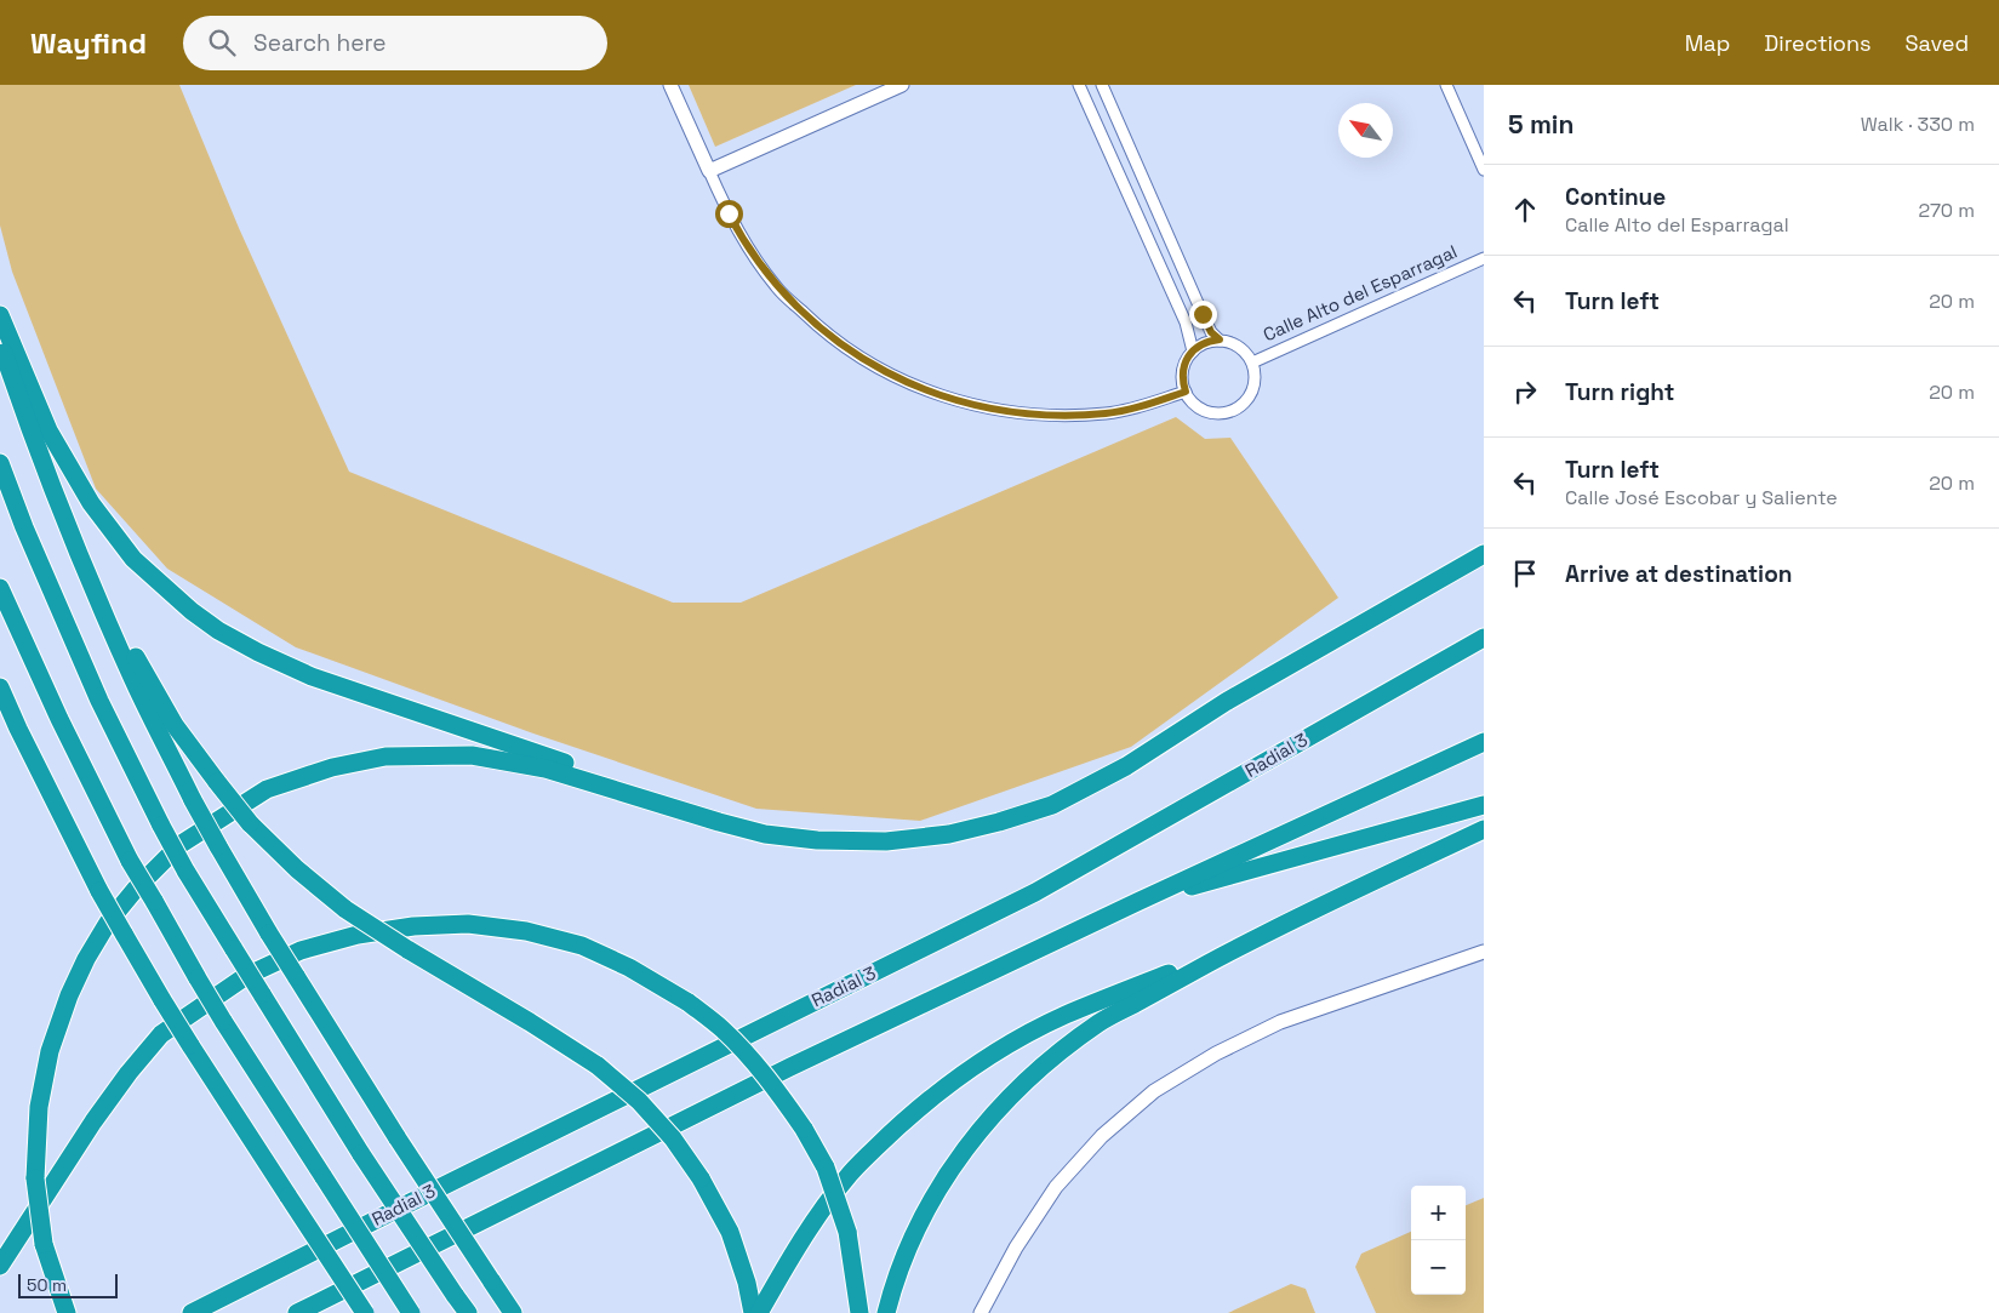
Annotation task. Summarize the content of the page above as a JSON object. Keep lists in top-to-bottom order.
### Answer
{
  "streets": {
    "highway": ["Radial 3"],
    "street": ["Calle Alto del Esparragal"]
  },
  "scale_bar": "50 m",
  "north": "top left",
  "page": {
    "header": "Wayfind",
    "search": "Search here",
    "nav": ["Map", "Directions", "Saved"],
    "heading": ["5 min", "Walk · 330 m"],
    "list": [
      ["Continue", "Calle Alto del Esparragal", "270 m"],
      ["Turn left", "20 m"],
      ["Turn right", "20 m"],
      ["Turn left", "Calle José Escobar y Saliente", "20 m"],
      "Arrive at destination"
    ],
    "map_buttons": ["+", "−"],
    "scale": "50 m"
  }
}
